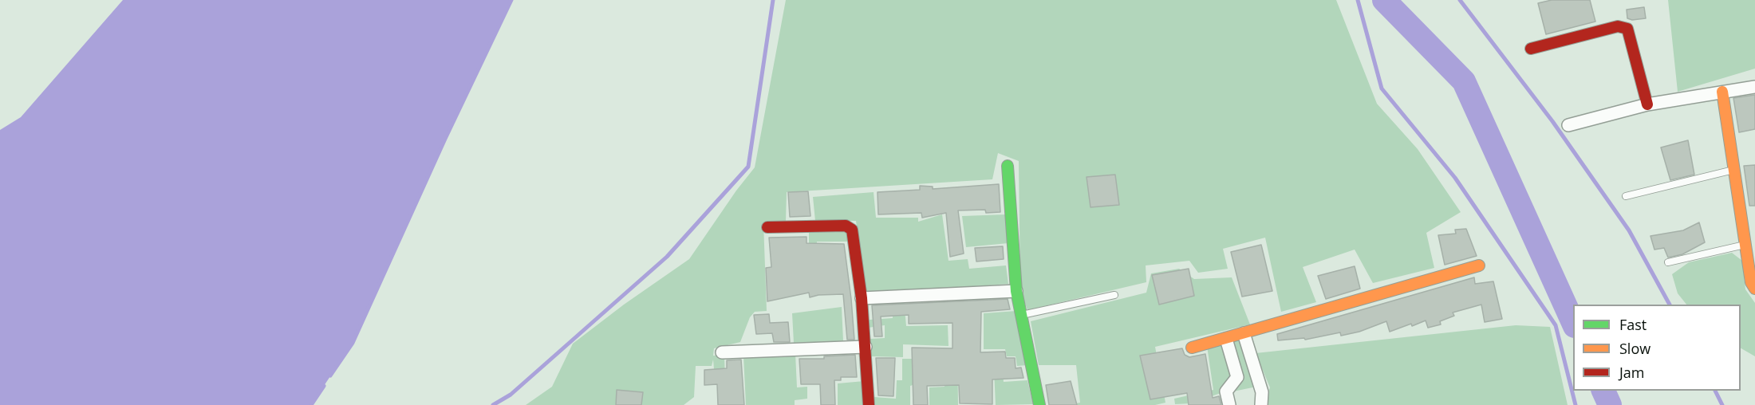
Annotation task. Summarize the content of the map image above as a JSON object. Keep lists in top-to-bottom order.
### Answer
{
  "legend": ["Fast", "Slow", "Jam"]
}
